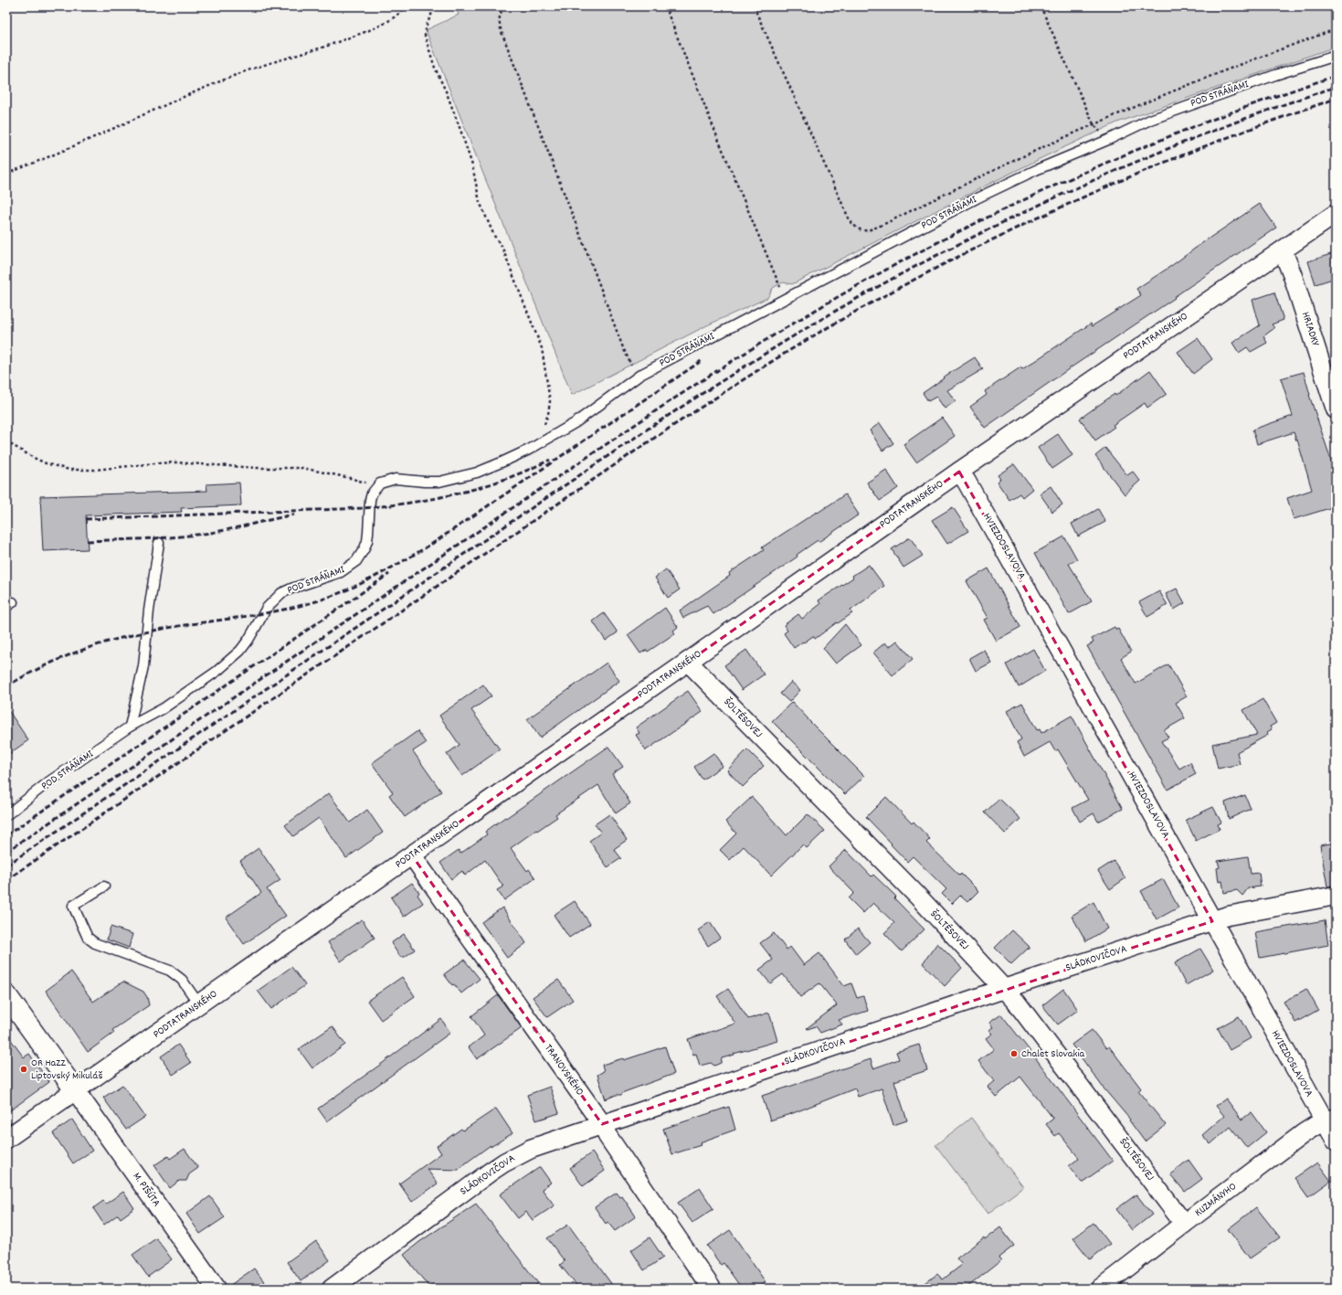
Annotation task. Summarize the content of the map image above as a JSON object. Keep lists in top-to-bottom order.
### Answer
{
  "streets": {
    "street": [
      "HRIADKY",
      "PODTATRANSKÉHO",
      "HVIEZDOSLAVOVA",
      "ŠOLTÉSOVEJ",
      "SLÁDKOVIČOVA",
      "TRANOVSKÉHO",
      "M. PIŠÚTA",
      "KUZMÁNYHO"
    ],
    "lane": ["POD STRÁŇAMI"]
  },
  "crossings": [
    ["HRIADKY", "PODTATRANSKÉHO"],
    ["PODTATRANSKÉHO", "HVIEZDOSLAVOVA"],
    ["PODTATRANSKÉHO", "ŠOLTÉSOVEJ"],
    ["PODTATRANSKÉHO", "TRANOVSKÉHO"],
    ["PODTATRANSKÉHO", "M. PIŠÚTA"],
    ["HVIEZDOSLAVOVA", "SLÁDKOVIČOVA"],
    ["HVIEZDOSLAVOVA", "KUZMÁNYHO"],
    ["ŠOLTÉSOVEJ", "SLÁDKOVIČOVA"],
    ["ŠOLTÉSOVEJ", "KUZMÁNYHO"],
    ["SLÁDKOVIČOVA", "TRANOVSKÉHO"]
  ],
  "one_way": ["TRANOVSKÉHO"],
  "places": ["Chalet Slovakia", "OR HaZZ Liptovský Mikuláš"]
}
